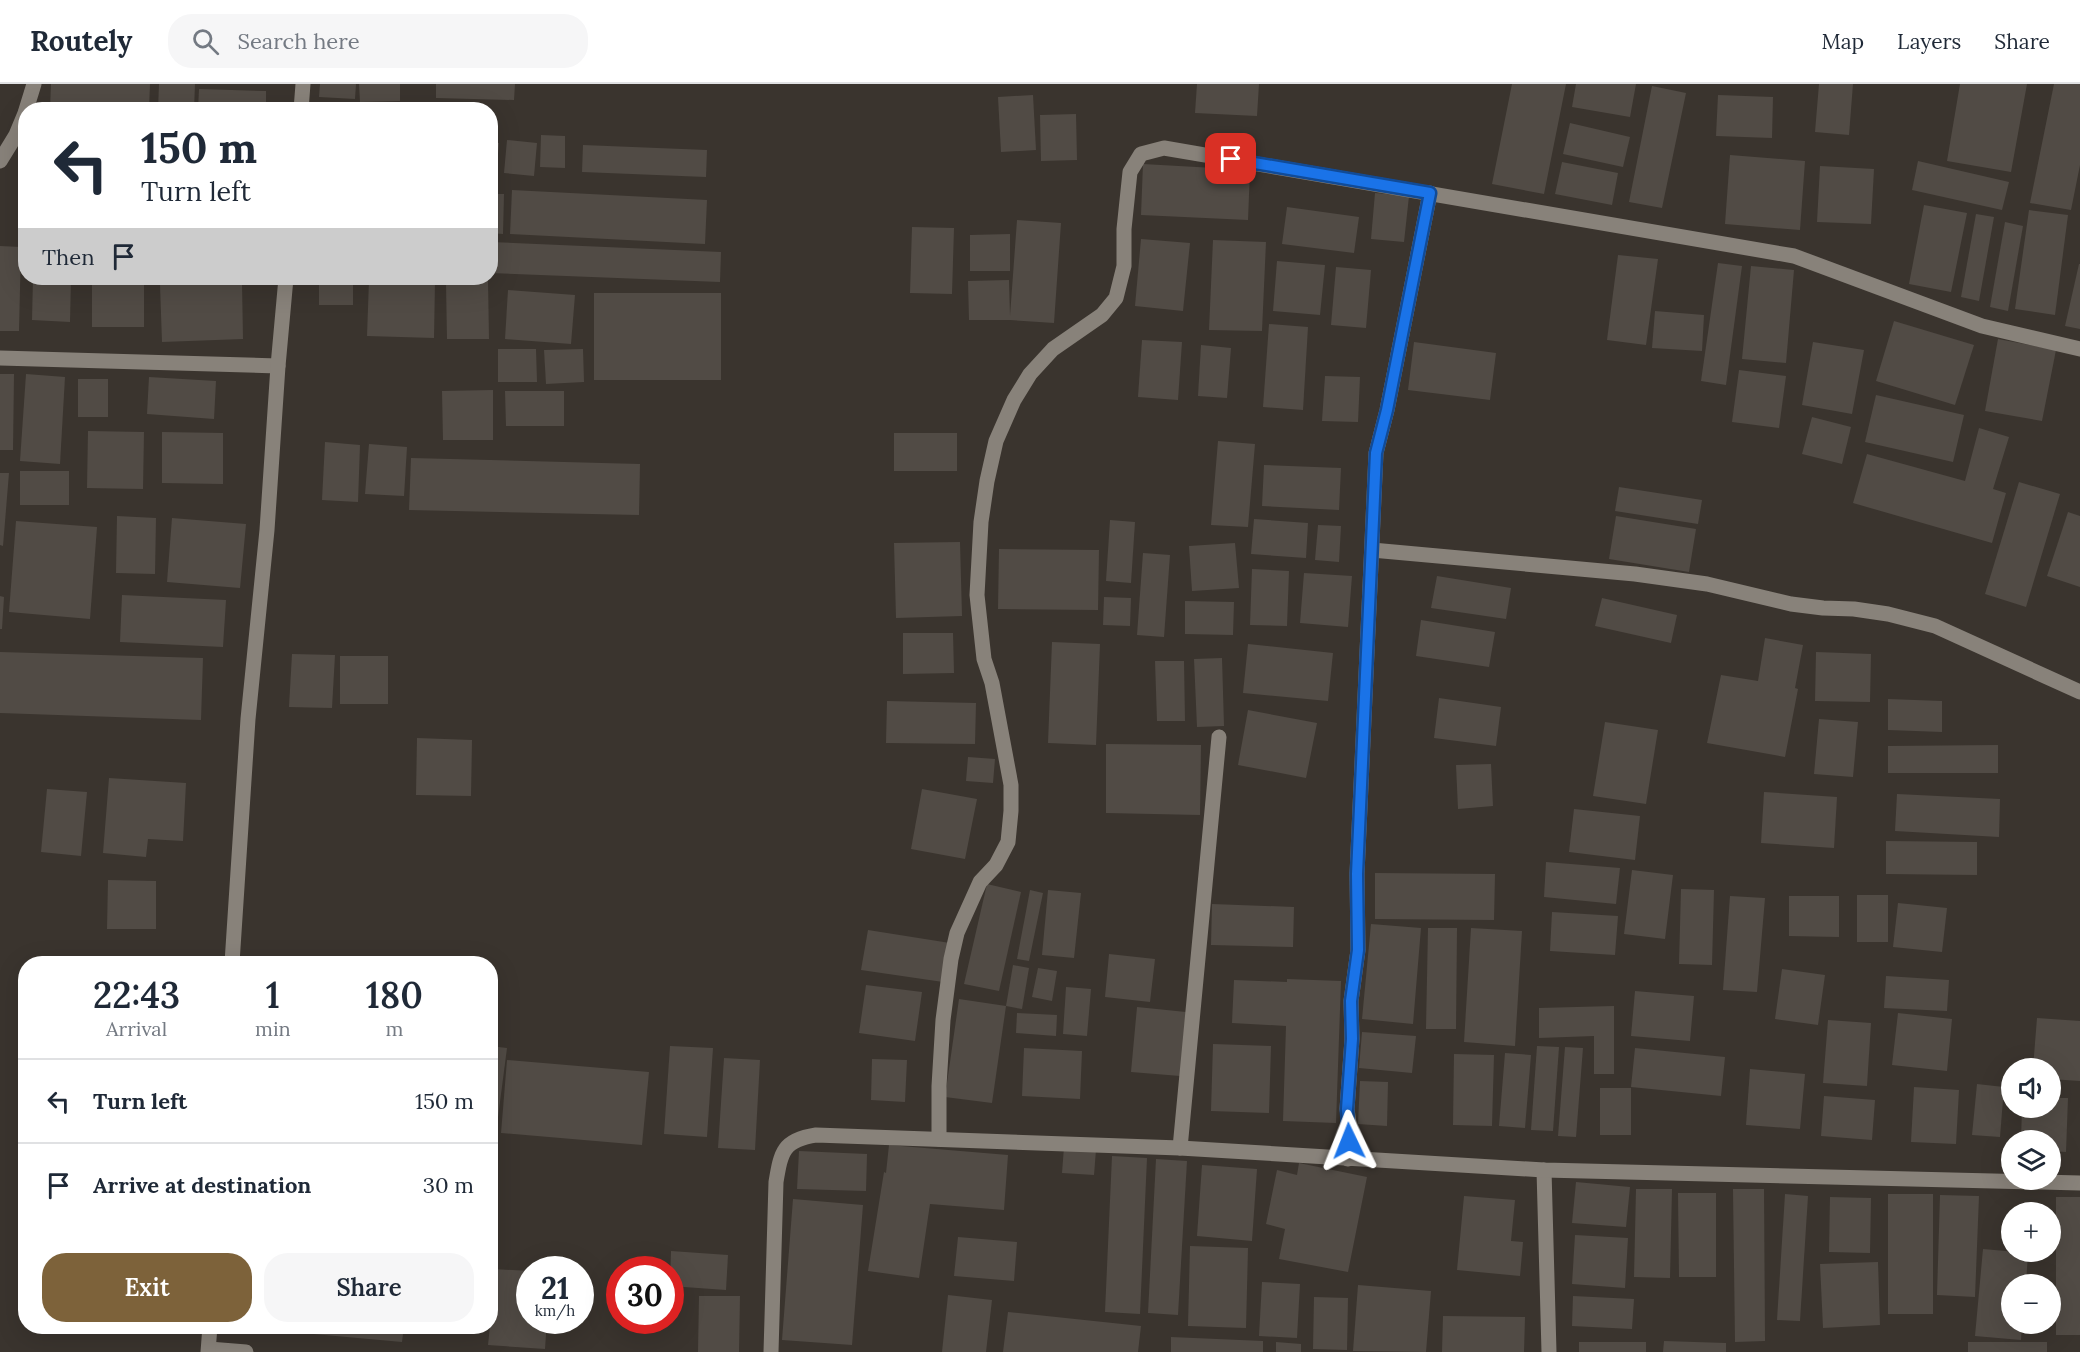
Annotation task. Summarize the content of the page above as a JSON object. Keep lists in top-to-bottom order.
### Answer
{
  "page": {
    "header": "Routely",
    "search": "Search here",
    "nav": ["Map", "Layers", "Share"],
    "turn": ["150 m", "Turn left"],
    "then": "Then",
    "eta": [
      "22:43",
      "Arrival",
      "1",
      "min",
      "180",
      "m"
    ],
    "map_buttons": ["+", "−"],
    "list": [
      {
        "name": "Turn left",
        "value": "150 m"
      },
      {
        "name": "Arrive at destination",
        "value": "30 m"
      }
    ],
    "buttons": ["Exit", "Share"],
    "speed": "21 km/h",
    "limit": "30"
  }
}
